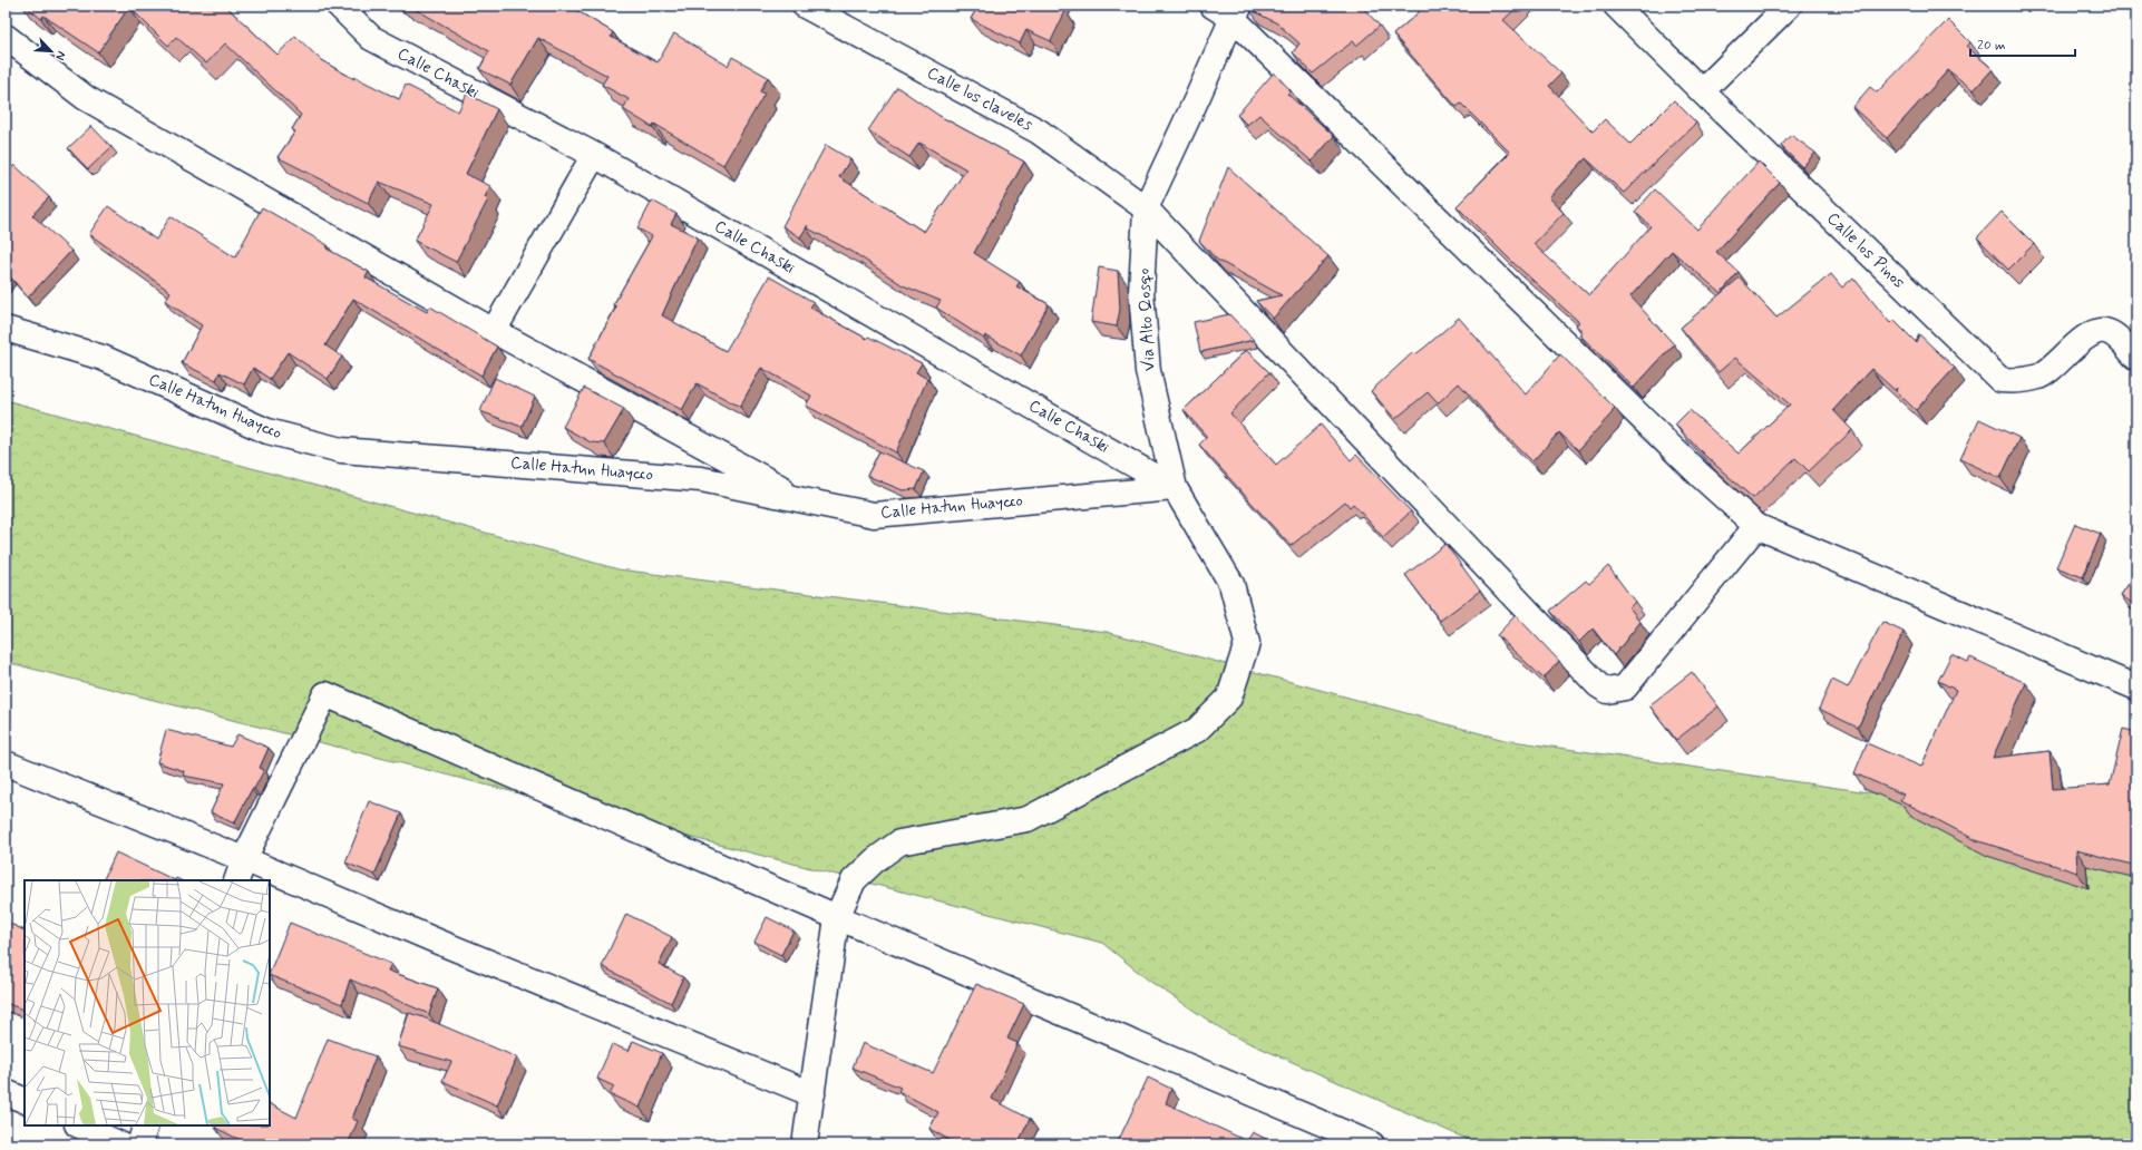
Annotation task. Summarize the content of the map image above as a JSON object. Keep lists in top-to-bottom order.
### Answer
{
  "streets": {
    "street": [
      "Calle Chaski",
      "Calle los claveles",
      "Calle los Pinos",
      "Via Alto Qosqo",
      "Calle Hatun Huaycco"
    ]
  },
  "crossings": [
    ["Calle Chaski", "Via Alto Qosqo"],
    ["Calle Chaski", "Calle Hatun Huaycco"],
    ["Calle los claveles", "Via Alto Qosqo"],
    ["Via Alto Qosqo", "Calle Hatun Huaycco"]
  ],
  "scale_bar": "20 m",
  "north": "bottom right"
}
